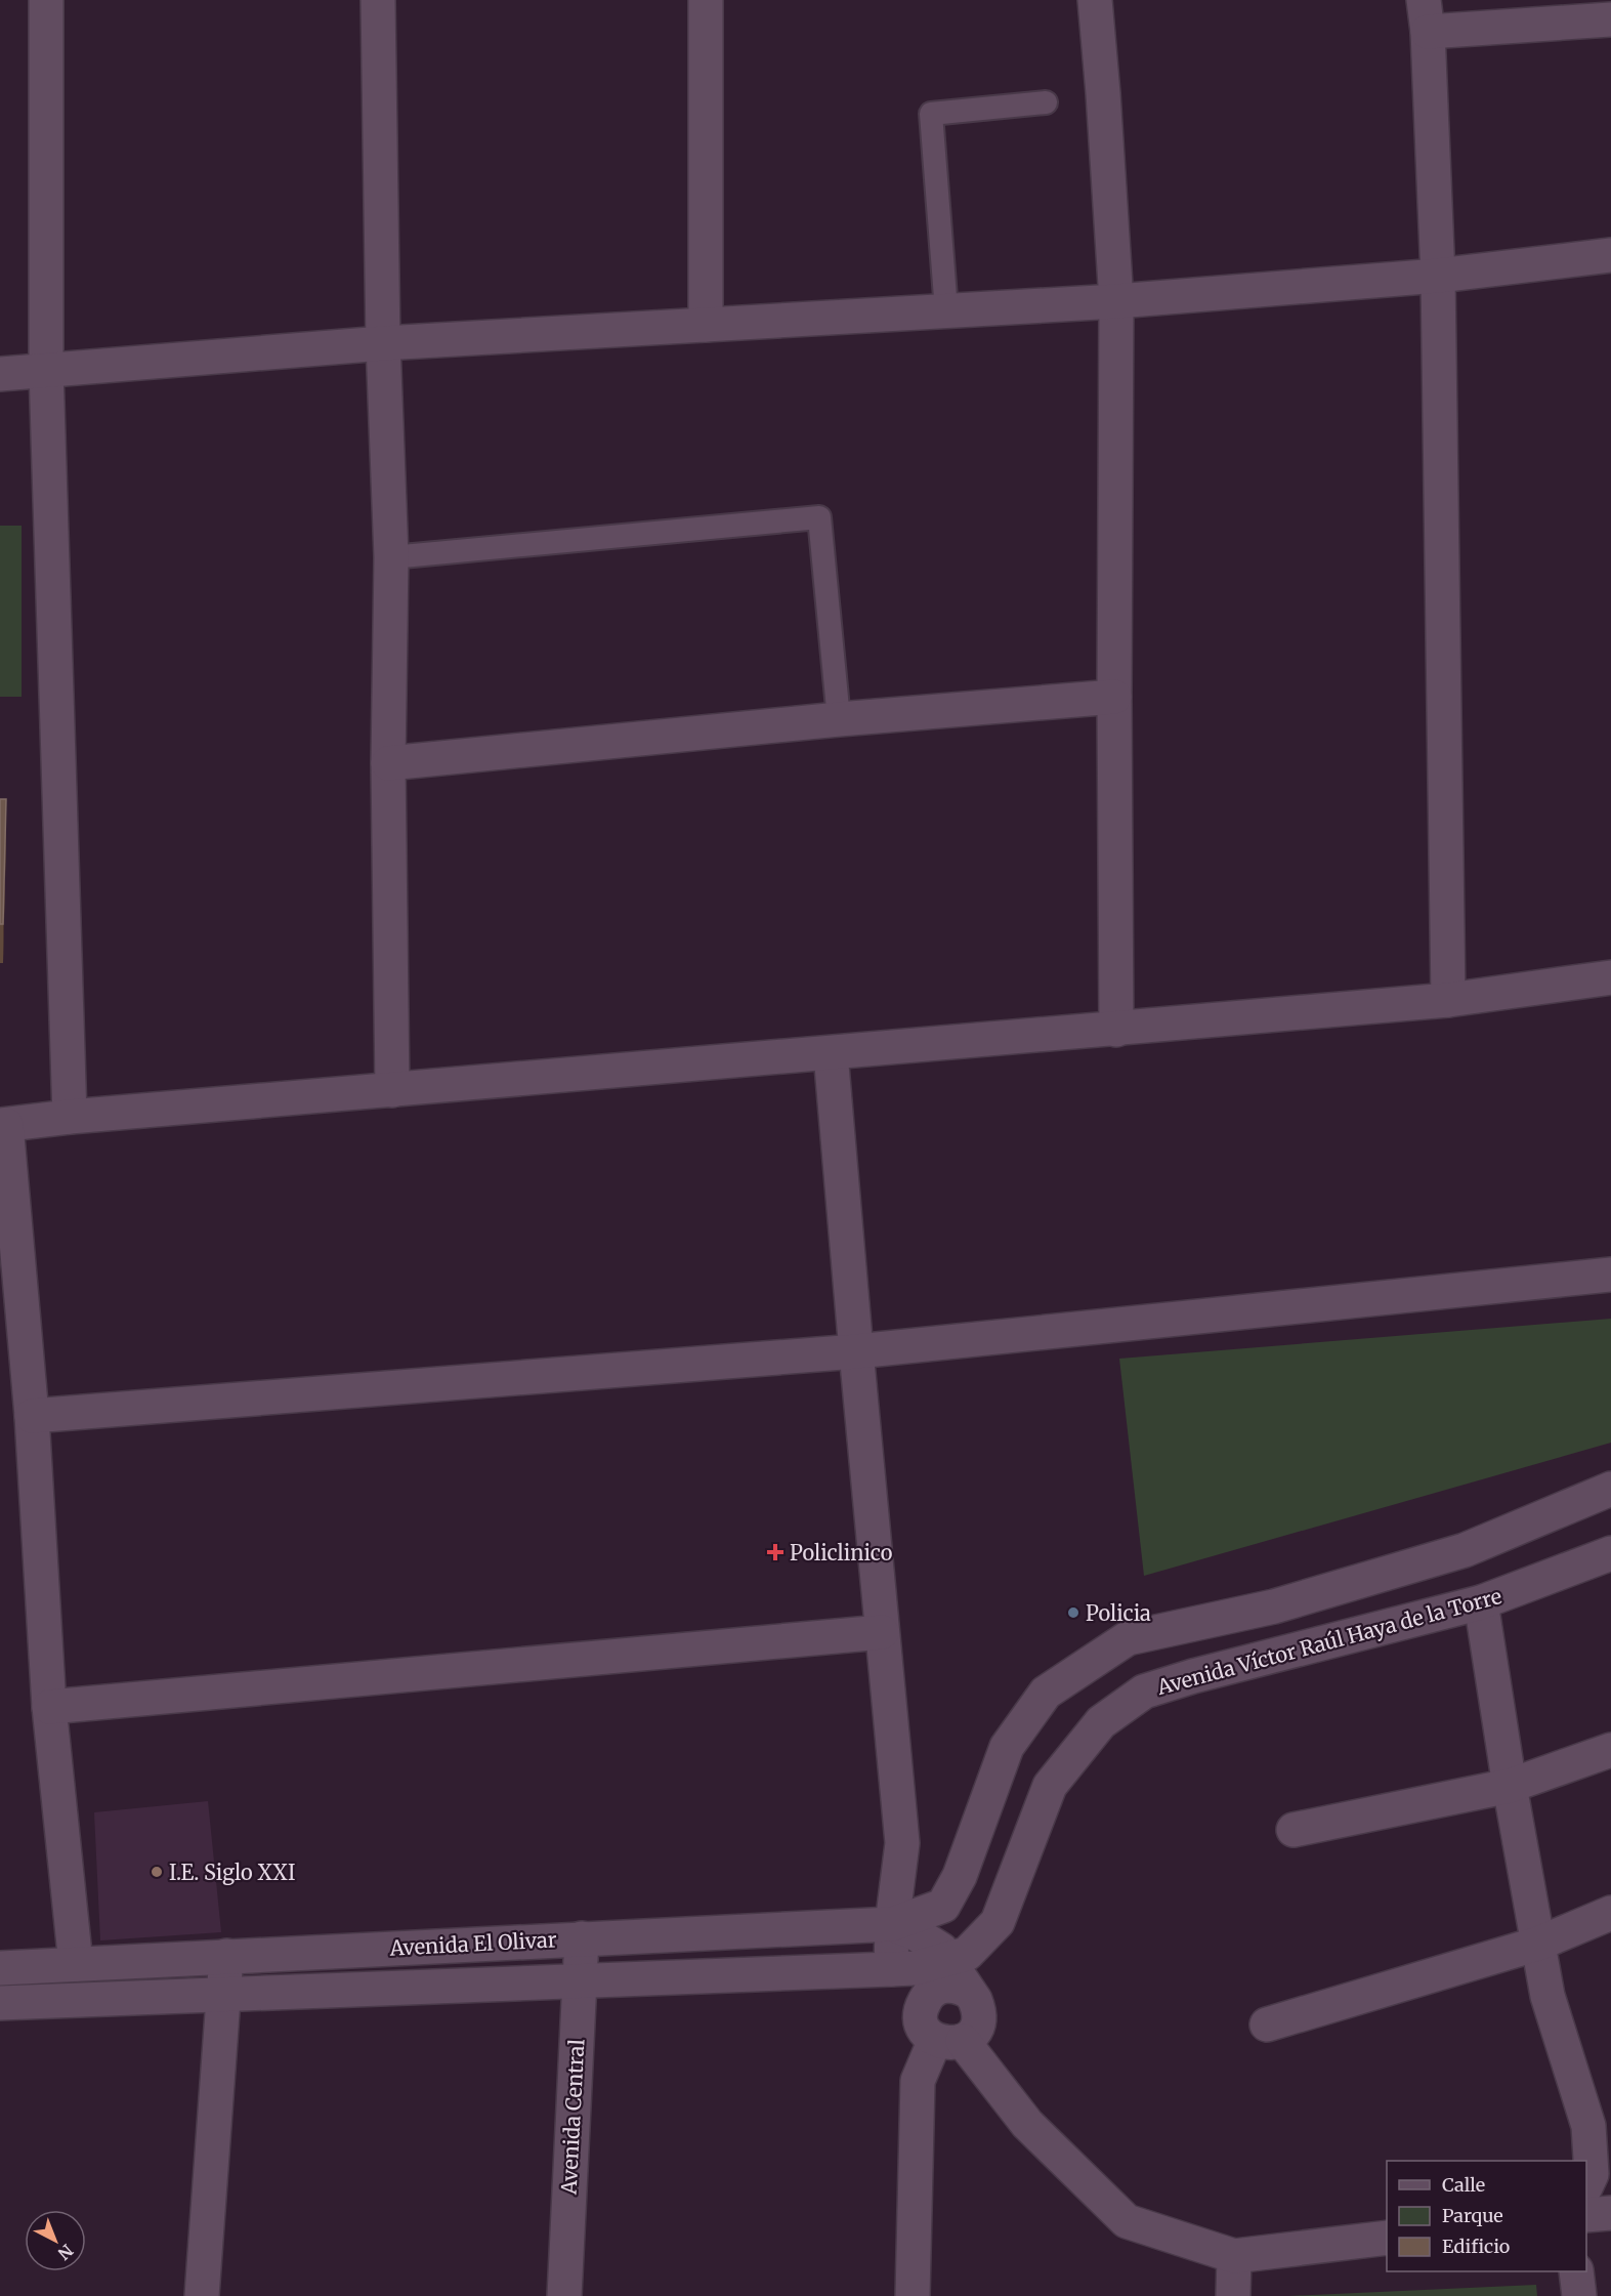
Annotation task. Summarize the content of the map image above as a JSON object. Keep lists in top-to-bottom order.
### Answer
{
  "streets": {
    "street": ["Avenida Víctor Raúl Haya de la Torre", "Avenida El Olivar", "Avenida Central"]
  },
  "crossings": [
    ["Avenida El Olivar", "Avenida Central"]
  ],
  "places": {
    "health": ["Policlinico"],
    "other": ["Policia", "I.E. Siglo XXI"]
  },
  "legend": ["Calle", "Parque", "Edificio"],
  "north": "bottom right"
}
